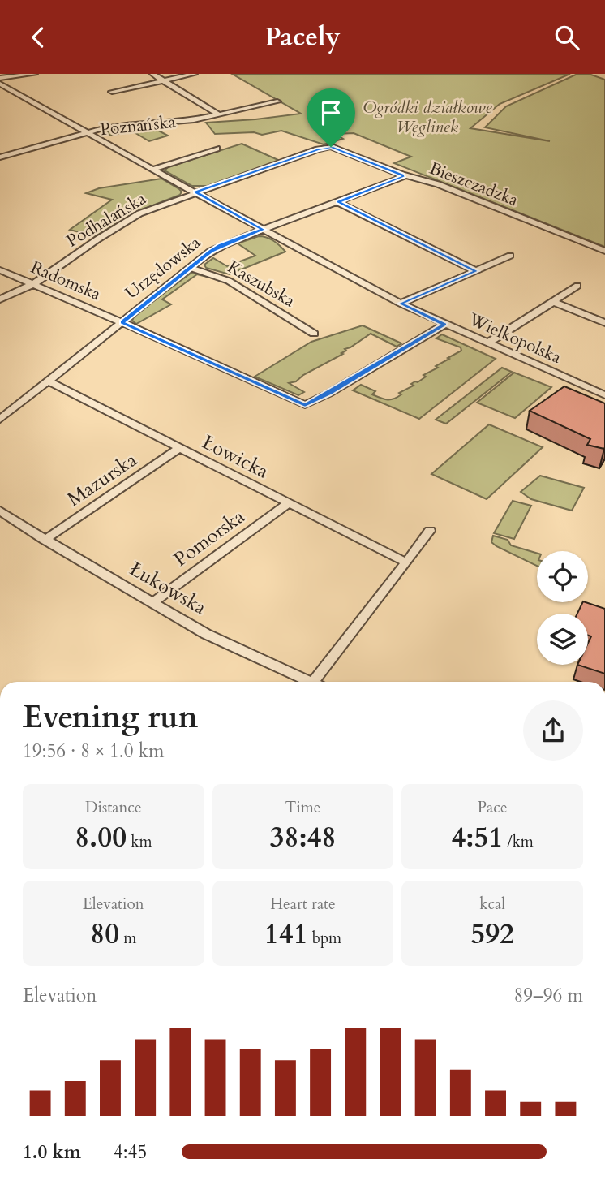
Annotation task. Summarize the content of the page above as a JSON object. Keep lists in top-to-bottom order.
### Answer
{
  "streets": {
    "street": [
      "Poznańska",
      "Bieszczadzka",
      "Podhalańska",
      "Urzędowska",
      "Radomska",
      "Kaszubska",
      "Wielkopolska",
      "Łowicka",
      "Mazurska",
      "Pomorska",
      "Łukowska"
    ]
  },
  "crossings": [
    ["Poznańska", "Wielkopolska"],
    ["Bieszczadzka", "Podhalańska"],
    ["Bieszczadzka", "Urzędowska"],
    ["Podhalańska", "Radomska"],
    ["Podhalańska", "Wielkopolska"],
    ["Urzędowska", "Radomska"],
    ["Urzędowska", "Kaszubska"],
    ["Urzędowska", "Wielkopolska"],
    ["Urzędowska", "Łowicka"],
    ["Radomska", "Wielkopolska"],
    ["Łowicka", "Mazurska"],
    ["Łowicka", "Pomorska"],
    ["Mazurska", "Łukowska"],
    ["Pomorska", "Łukowska"]
  ],
  "parks": ["Ogródki działkowe Węglinek"],
  "page": {
    "header": "Pacely",
    "heading": ["Evening run", "19:56 · 8 × 1.0 km"],
    "stats": [
      ["Distance", "8.00 km"],
      ["Time", "38:48"],
      ["Pace", "4:51 /km"],
      ["Elevation", "80 m"],
      ["Heart rate", "141 bpm"],
      ["kcal", "592"]
    ],
    "chart": ["Elevation", "89–96 m"],
    "list": [
      {
        "name": "1.0 km",
        "note": "4:45"
      }
    ]
  }
}
